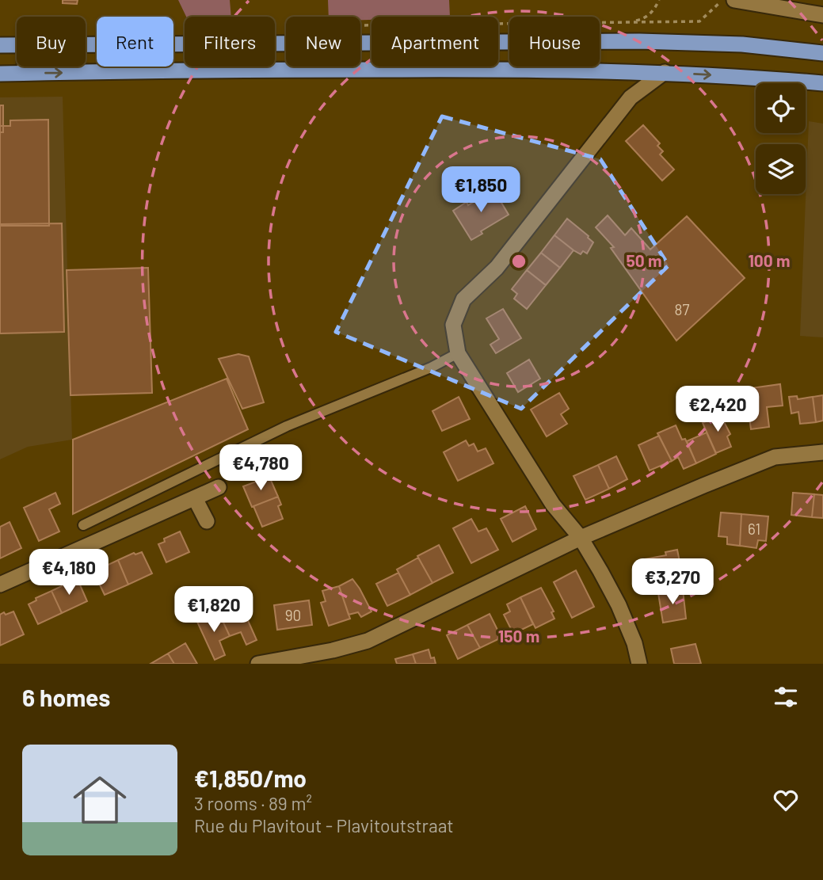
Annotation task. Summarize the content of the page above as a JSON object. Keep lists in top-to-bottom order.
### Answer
{
  "house_numbers": ["87", "61", "90"],
  "page": {
    "chip": [
      "Buy",
      "Rent",
      "Filters",
      "New",
      "Apartment",
      "House"
    ],
    "price": [
      "€1,850",
      "€2,420",
      "€4,780",
      "€4,180",
      "€3,270",
      "€1,820"
    ],
    "heading": "6 homes",
    "list": [
      {
        "name": "€1,850/mo",
        "note": "3 rooms · 89 m² · Rue du Plavitout - Plavitoutstraat"
      }
    ]
  },
  "rings": ["50 m", "100 m", "150 m"]
}
